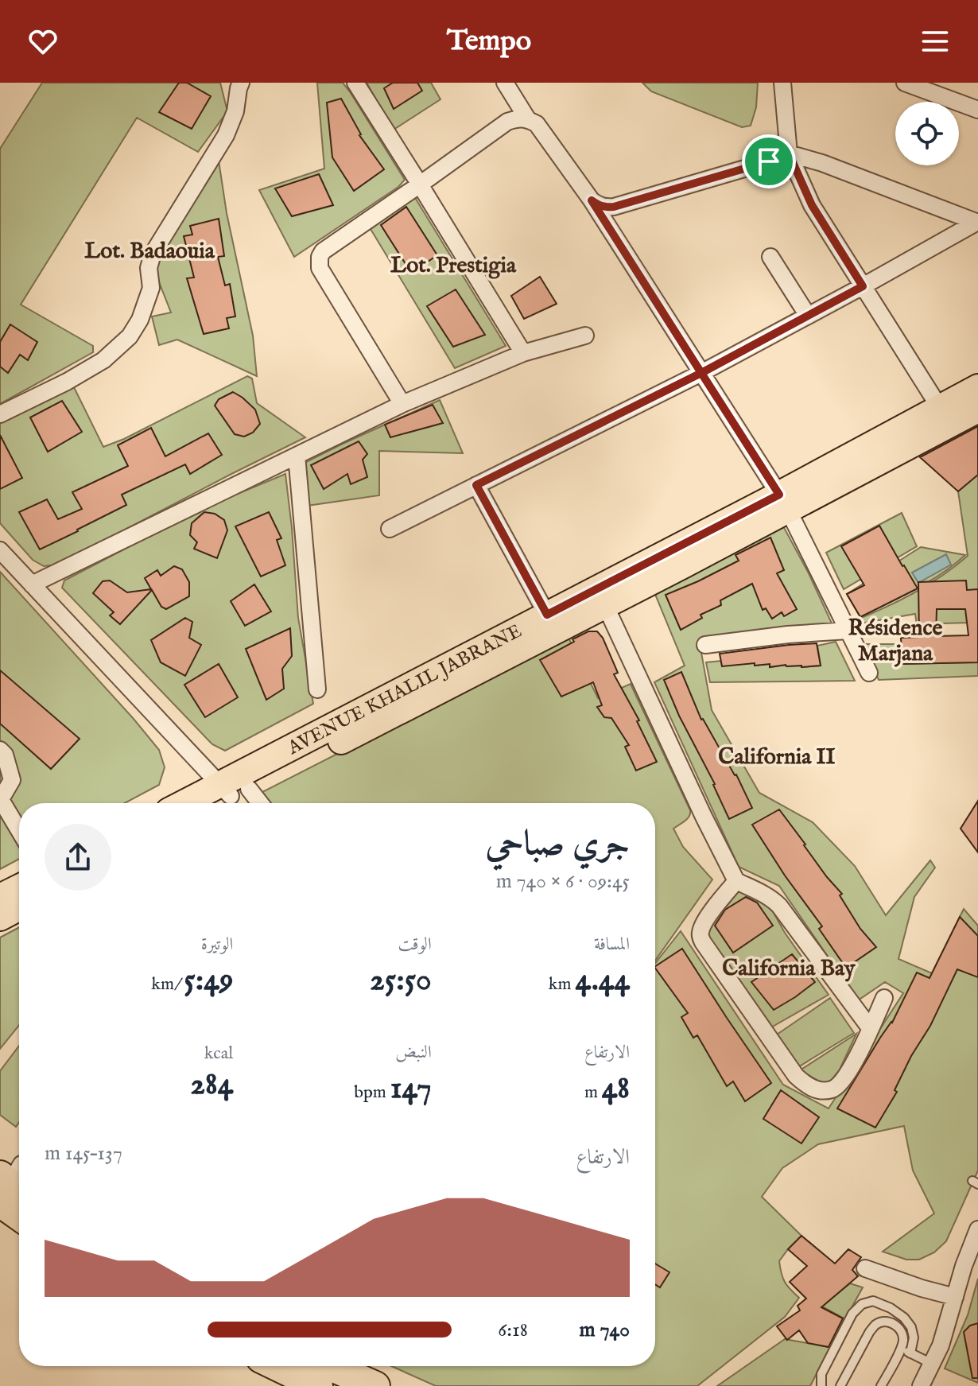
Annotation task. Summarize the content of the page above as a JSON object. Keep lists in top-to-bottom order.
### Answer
{
  "streets": {
    "main road": ["AVENUE KHALIL JABRANE"]
  },
  "districts": [
    "Lot. Badaouia",
    "Lot. Prestigia",
    "Résidence Marjana",
    "California II",
    "California Bay"
  ],
  "page": {
    "header": "Tempo",
    "heading": ["جري صباحي", "09:45 · 6 × 740 m"],
    "stats": [
      ["المسافة", "4.44 km"],
      ["الوقت", "25:50"],
      ["الوتيرة", "5:49 /km"],
      ["الارتفاع", "48 m"],
      ["النبض", "147 bpm"],
      ["kcal", "284"]
    ],
    "chart": ["الارتفاع", "137–145 m"],
    "list": [
      {
        "name": "740 m",
        "note": "6:18"
      }
    ]
  }
}
